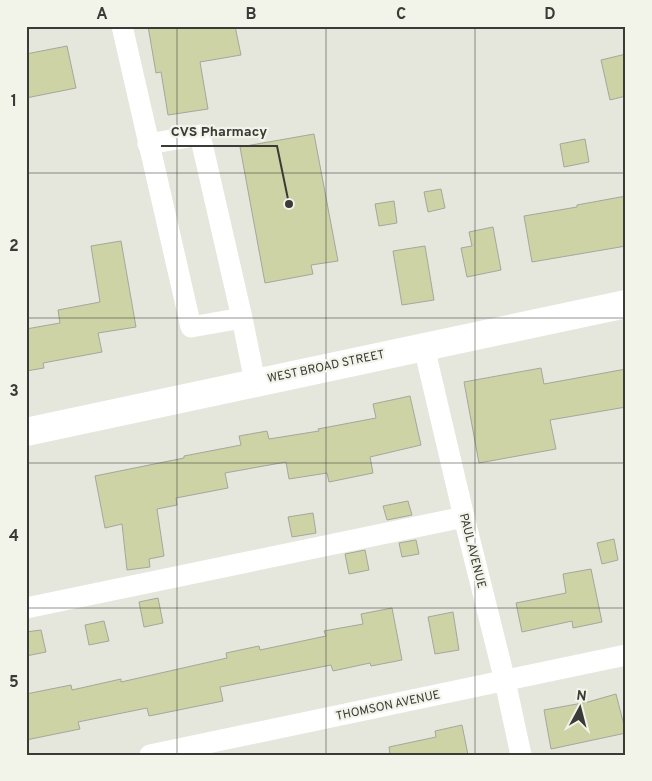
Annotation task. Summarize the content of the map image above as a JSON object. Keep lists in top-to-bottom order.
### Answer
{
  "streets": {
    "main road": ["WEST BROAD STREET"],
    "street": ["PAUL AVENUE", "THOMSON AVENUE"]
  },
  "crossings": [
    ["WEST BROAD STREET", "PAUL AVENUE"],
    ["PAUL AVENUE", "THOMSON AVENUE"]
  ],
  "places": ["CVS Pharmacy"],
  "north": "top",
  "grid": {
    "columns": [
      "A",
      "B",
      "C",
      "D"
    ],
    "rows": [
      "1",
      "2",
      "3",
      "4",
      "5"
    ]
  }
}
